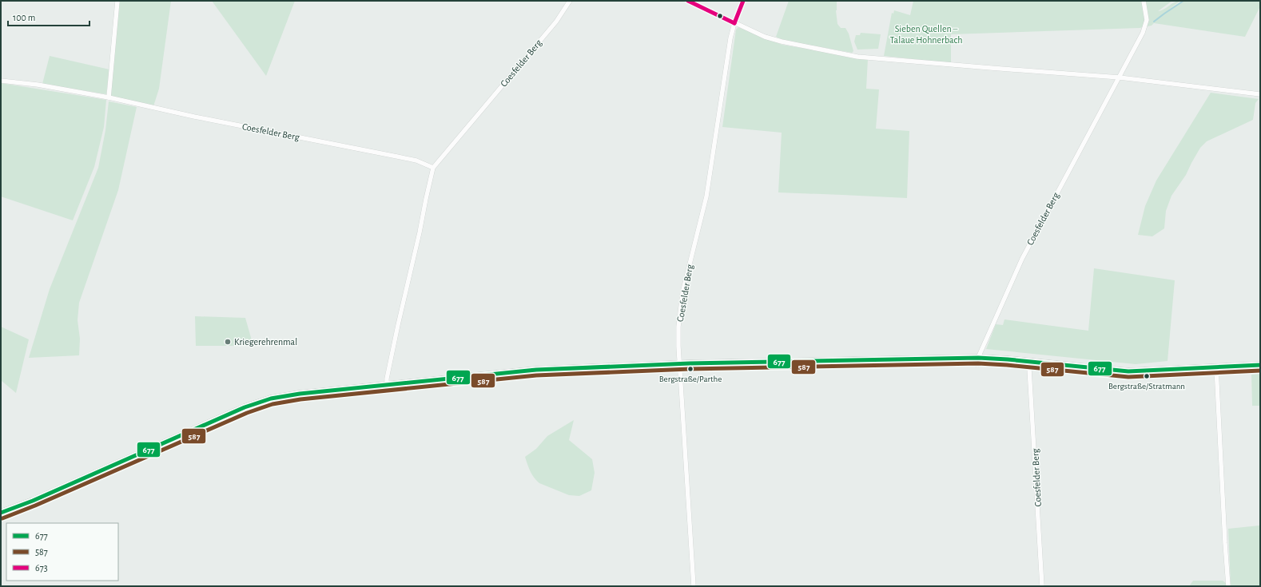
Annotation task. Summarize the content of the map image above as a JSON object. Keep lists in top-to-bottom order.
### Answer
{
  "streets": {
    "street": ["Coesfelder Berg"]
  },
  "parks": ["Sieben Quellen – Talaue Hohnerbach"],
  "places": ["Kriegerehrenmal", "Bergstraße/Parthe", "Bergstraße/Stratmann"],
  "lines": ["transit line 673", "transit line 677", "transit line 587"],
  "legend": ["677", "587", "673"],
  "scale_bar": "100 m"
}
